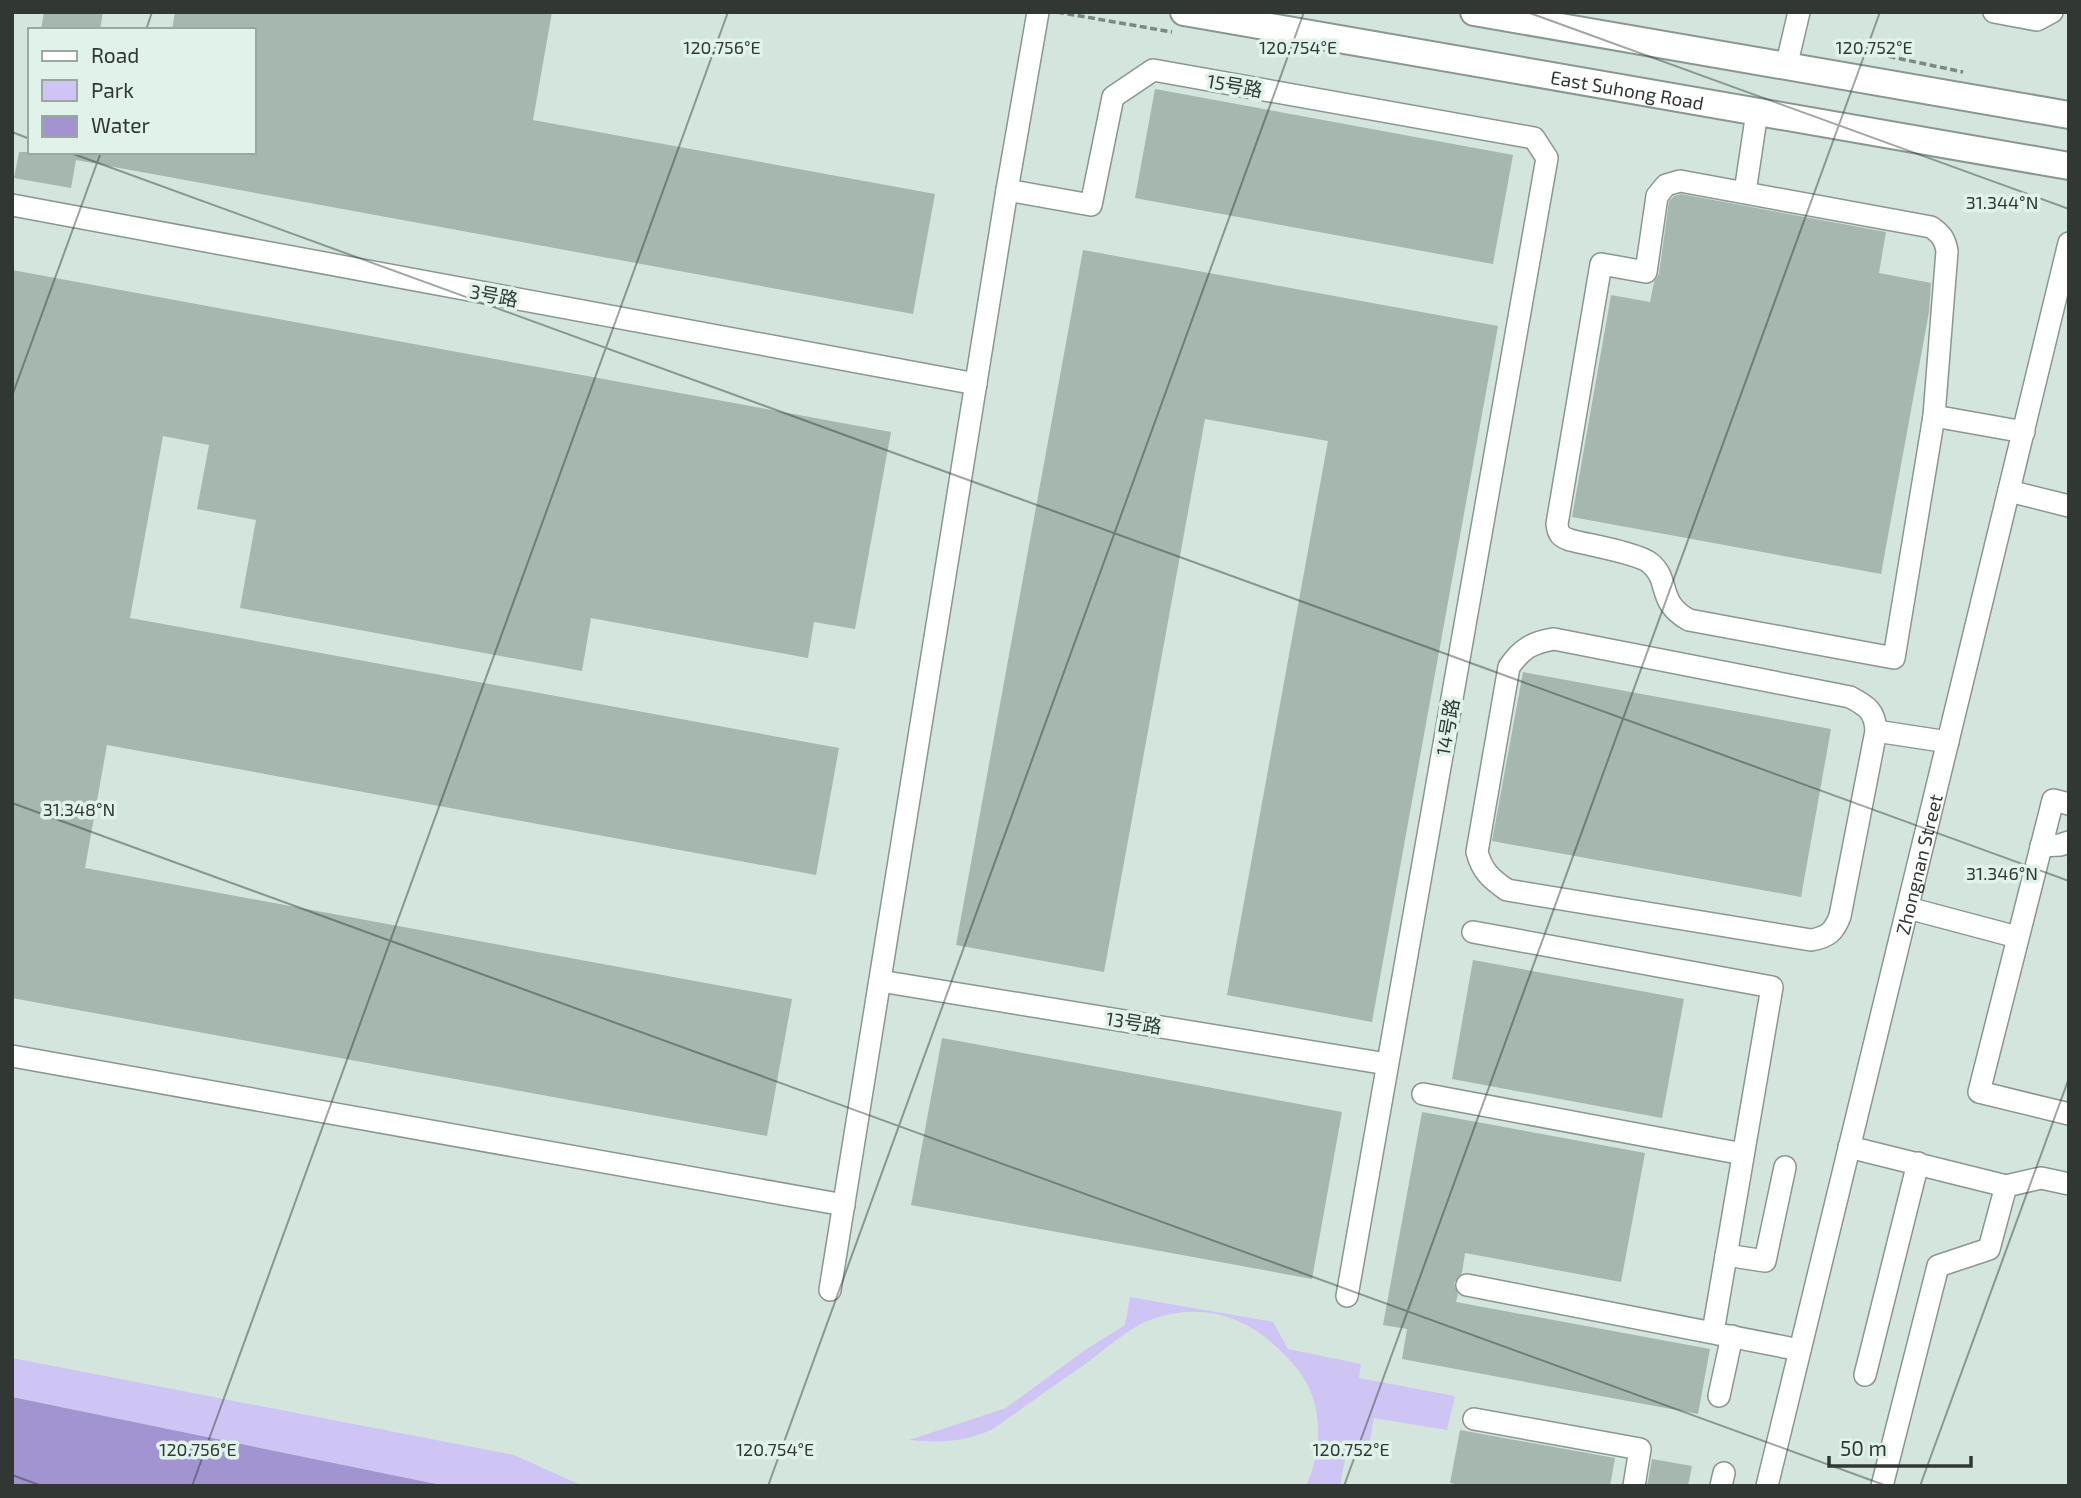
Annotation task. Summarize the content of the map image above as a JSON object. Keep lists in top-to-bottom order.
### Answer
{
  "streets": {
    "main road": ["East Suhong Road"],
    "street": [
      "15号路",
      "3号路",
      "14号路",
      "Zhongnan Street",
      "13号路"
    ]
  },
  "crossings": [
    ["15号路", "14号路"],
    ["14号路", "13号路"]
  ],
  "legend": ["Road", "Park", "Water"],
  "scale_bar": "50 m",
  "coordinates": [
    "120.756°E",
    "120.754°E",
    "120.752°E",
    "31.344°N",
    "31.348°N",
    "31.346°N"
  ]
}
